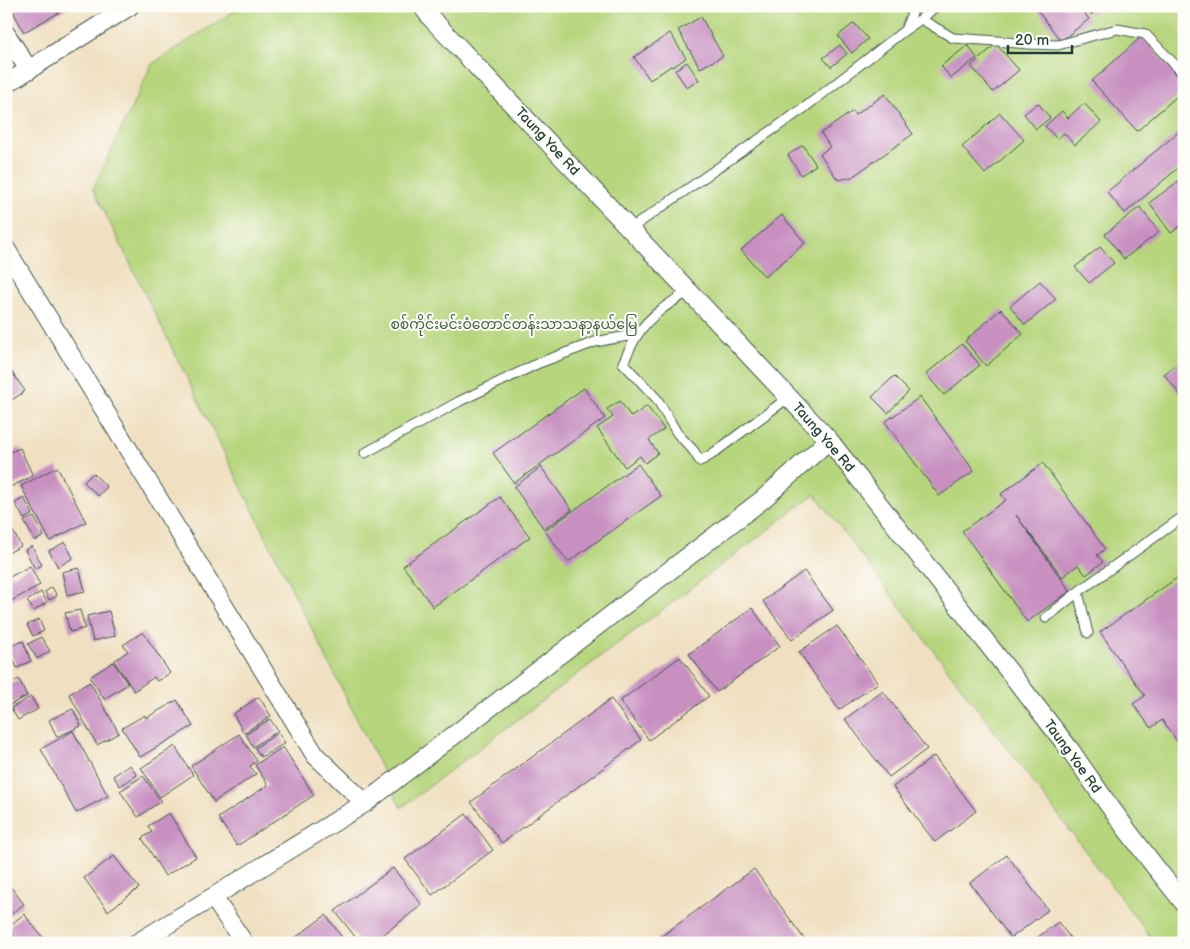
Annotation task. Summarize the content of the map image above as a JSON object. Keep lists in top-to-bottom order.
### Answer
{
  "streets": {
    "street": ["Taung Yoe Rd"]
  },
  "parks": ["စစ်ကိုင်းမင်းဝံတောင်တန်းသာသနာ့နယ်မြေ"],
  "scale_bar": "20 m"
}
